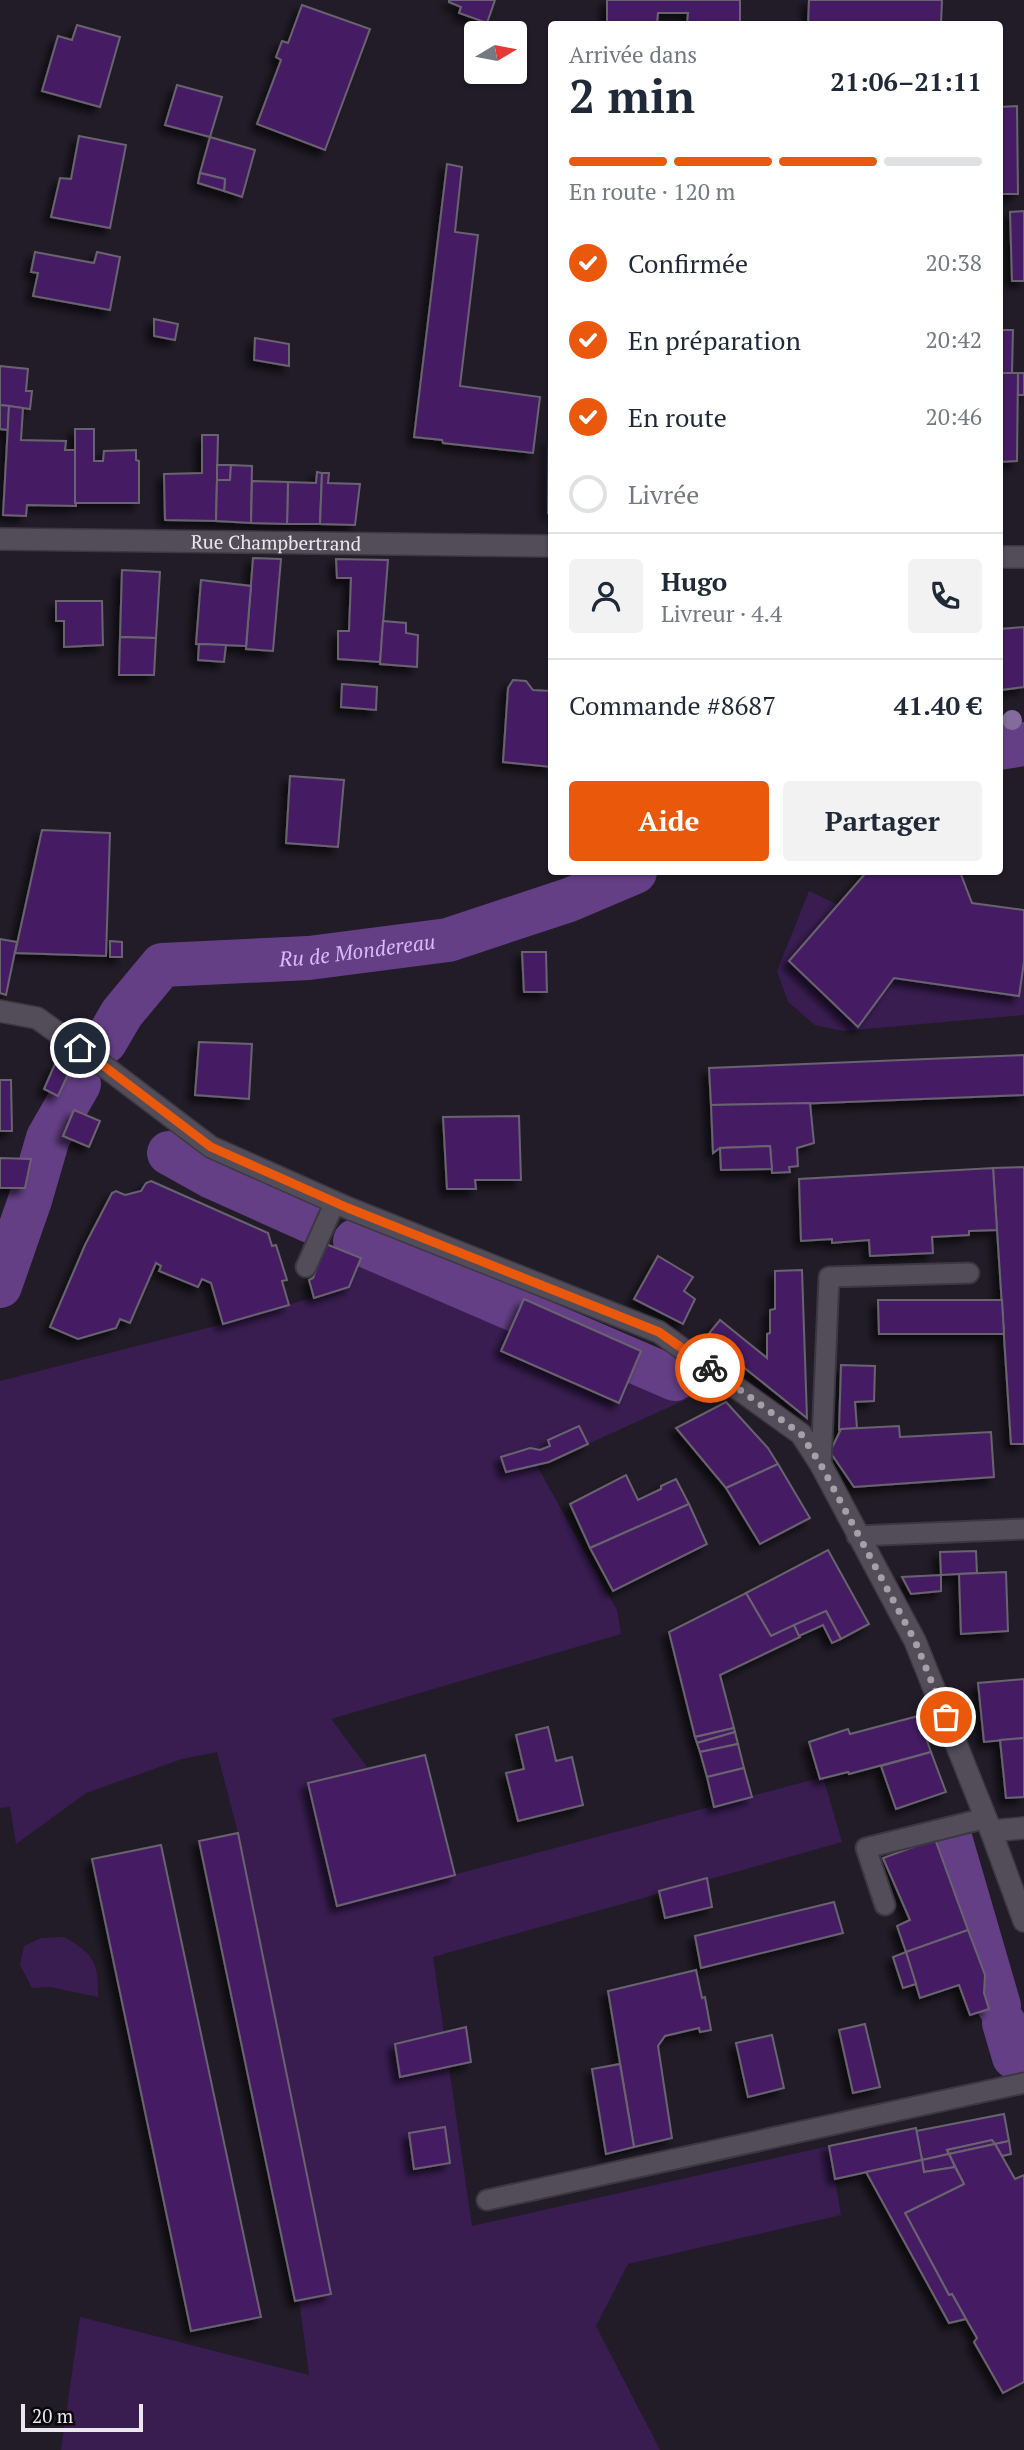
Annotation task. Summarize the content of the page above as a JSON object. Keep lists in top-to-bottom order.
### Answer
{
  "streets": {
    "street": ["Rue Champbertrand"]
  },
  "water": ["Ru de Mondereau"],
  "scale_bar": "20 m",
  "north": "right",
  "page": {
    "heading": ["2 min", "Arrivée dans", "21:06–21:11"],
    "panel": [
      "Hugo",
      "Livreur · 4.4",
      "Commande #8687",
      "41.40 €"
    ],
    "bar": "En route · 120 m",
    "list": [
      ["Confirmée", "20:38"],
      ["En préparation", "20:42"],
      ["En route", "20:46"],
      "Livrée"
    ],
    "buttons": ["Aide", "Partager"],
    "scale": "20 m"
  }
}
